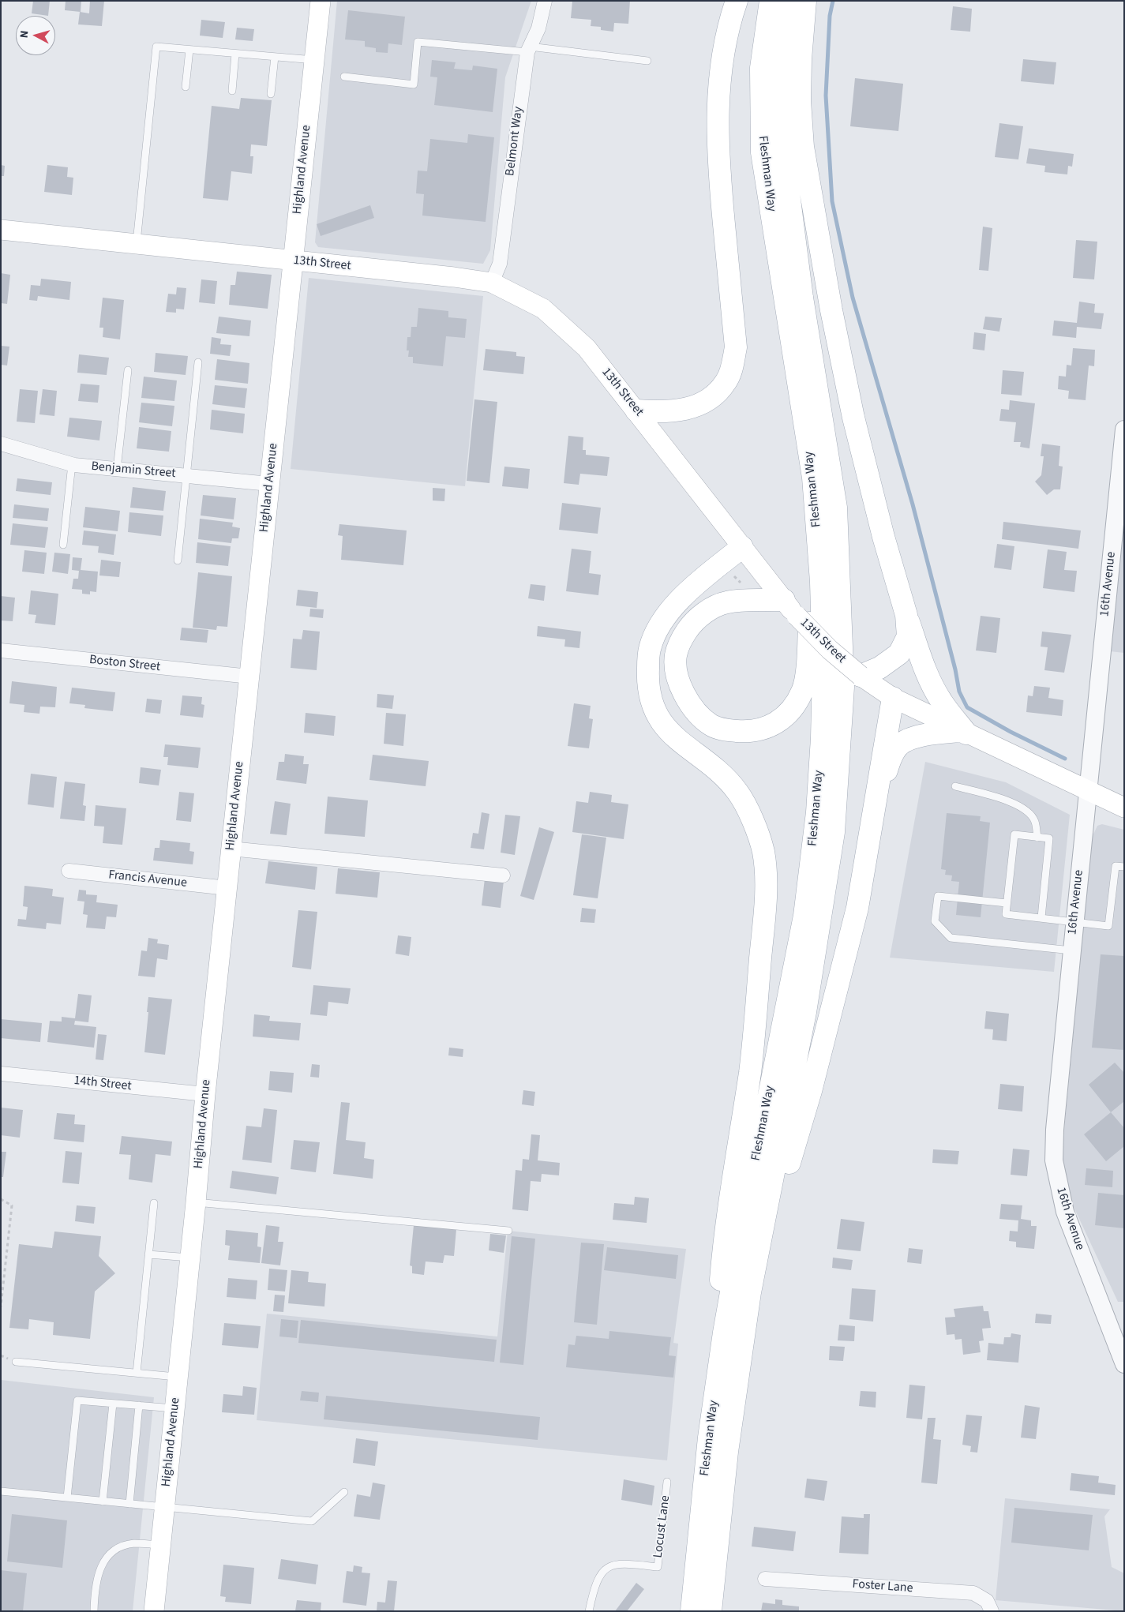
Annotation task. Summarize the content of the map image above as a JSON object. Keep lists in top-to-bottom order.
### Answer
{
  "streets": {
    "main road": ["Highland Avenue", "Fleshman Way", "13th Street"],
    "street": [
      "Belmont Way",
      "Benjamin Street",
      "16th Avenue",
      "Boston Street",
      "Francis Avenue",
      "14th Street",
      "Foster Lane"
    ],
    "lane": ["Locust Lane"]
  },
  "crossings": [
    ["Belmont Way", "13th Street"],
    ["Highland Avenue", "13th Street"],
    ["Highland Avenue", "Benjamin Street"],
    ["Highland Avenue", "Boston Street"],
    ["Highland Avenue", "Francis Avenue"],
    ["Highland Avenue", "14th Street"],
    ["13th Street", "16th Avenue"]
  ],
  "north": "left"
}
